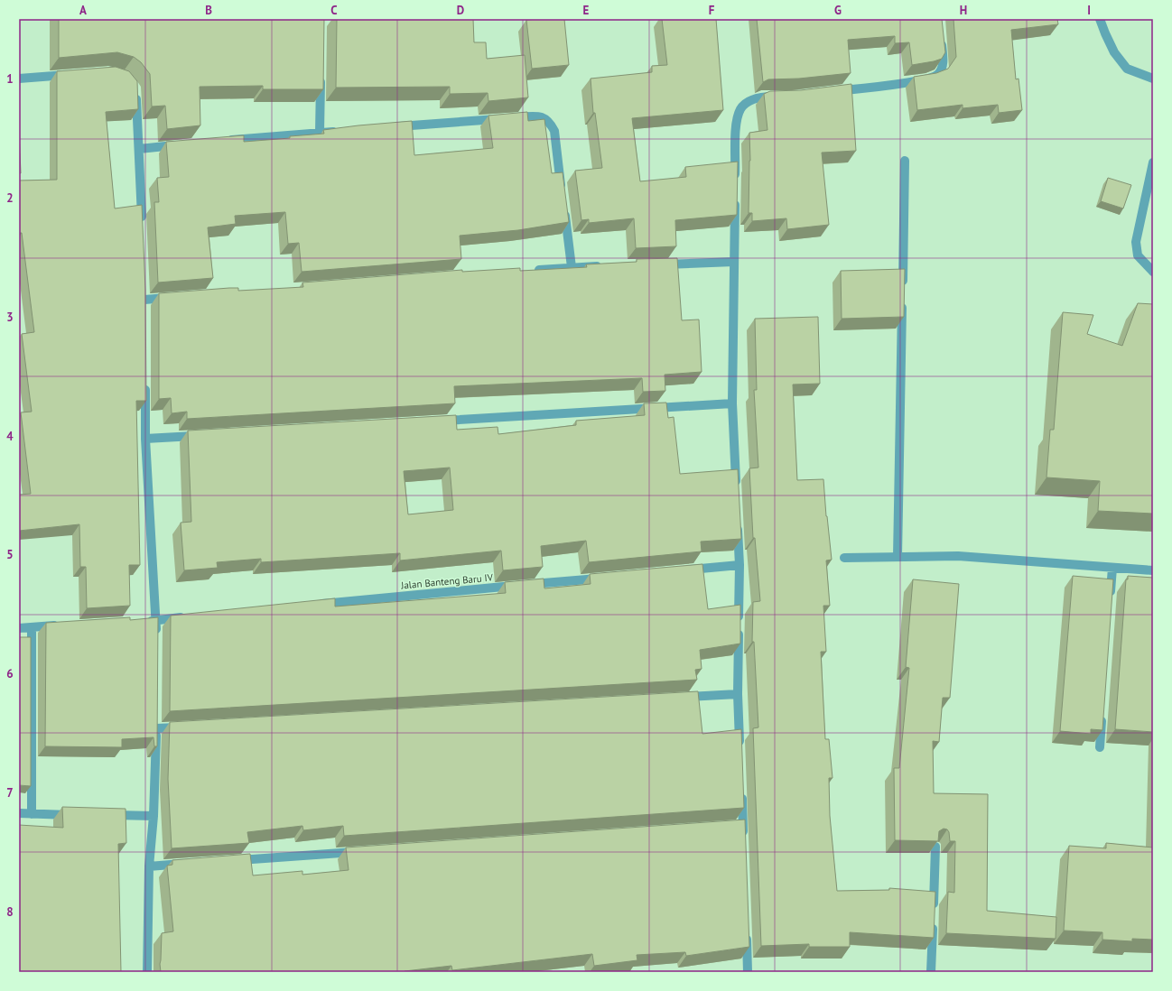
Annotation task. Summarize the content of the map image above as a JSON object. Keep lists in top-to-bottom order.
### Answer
{
  "streets": {
    "street": ["Jalan Banteng Baru IV"]
  },
  "grid": {
    "columns": [
      "A",
      "B",
      "C",
      "D",
      "E",
      "F",
      "G",
      "H",
      "I"
    ],
    "rows": [
      "1",
      "2",
      "3",
      "4",
      "5",
      "6",
      "7",
      "8"
    ]
  }
}
